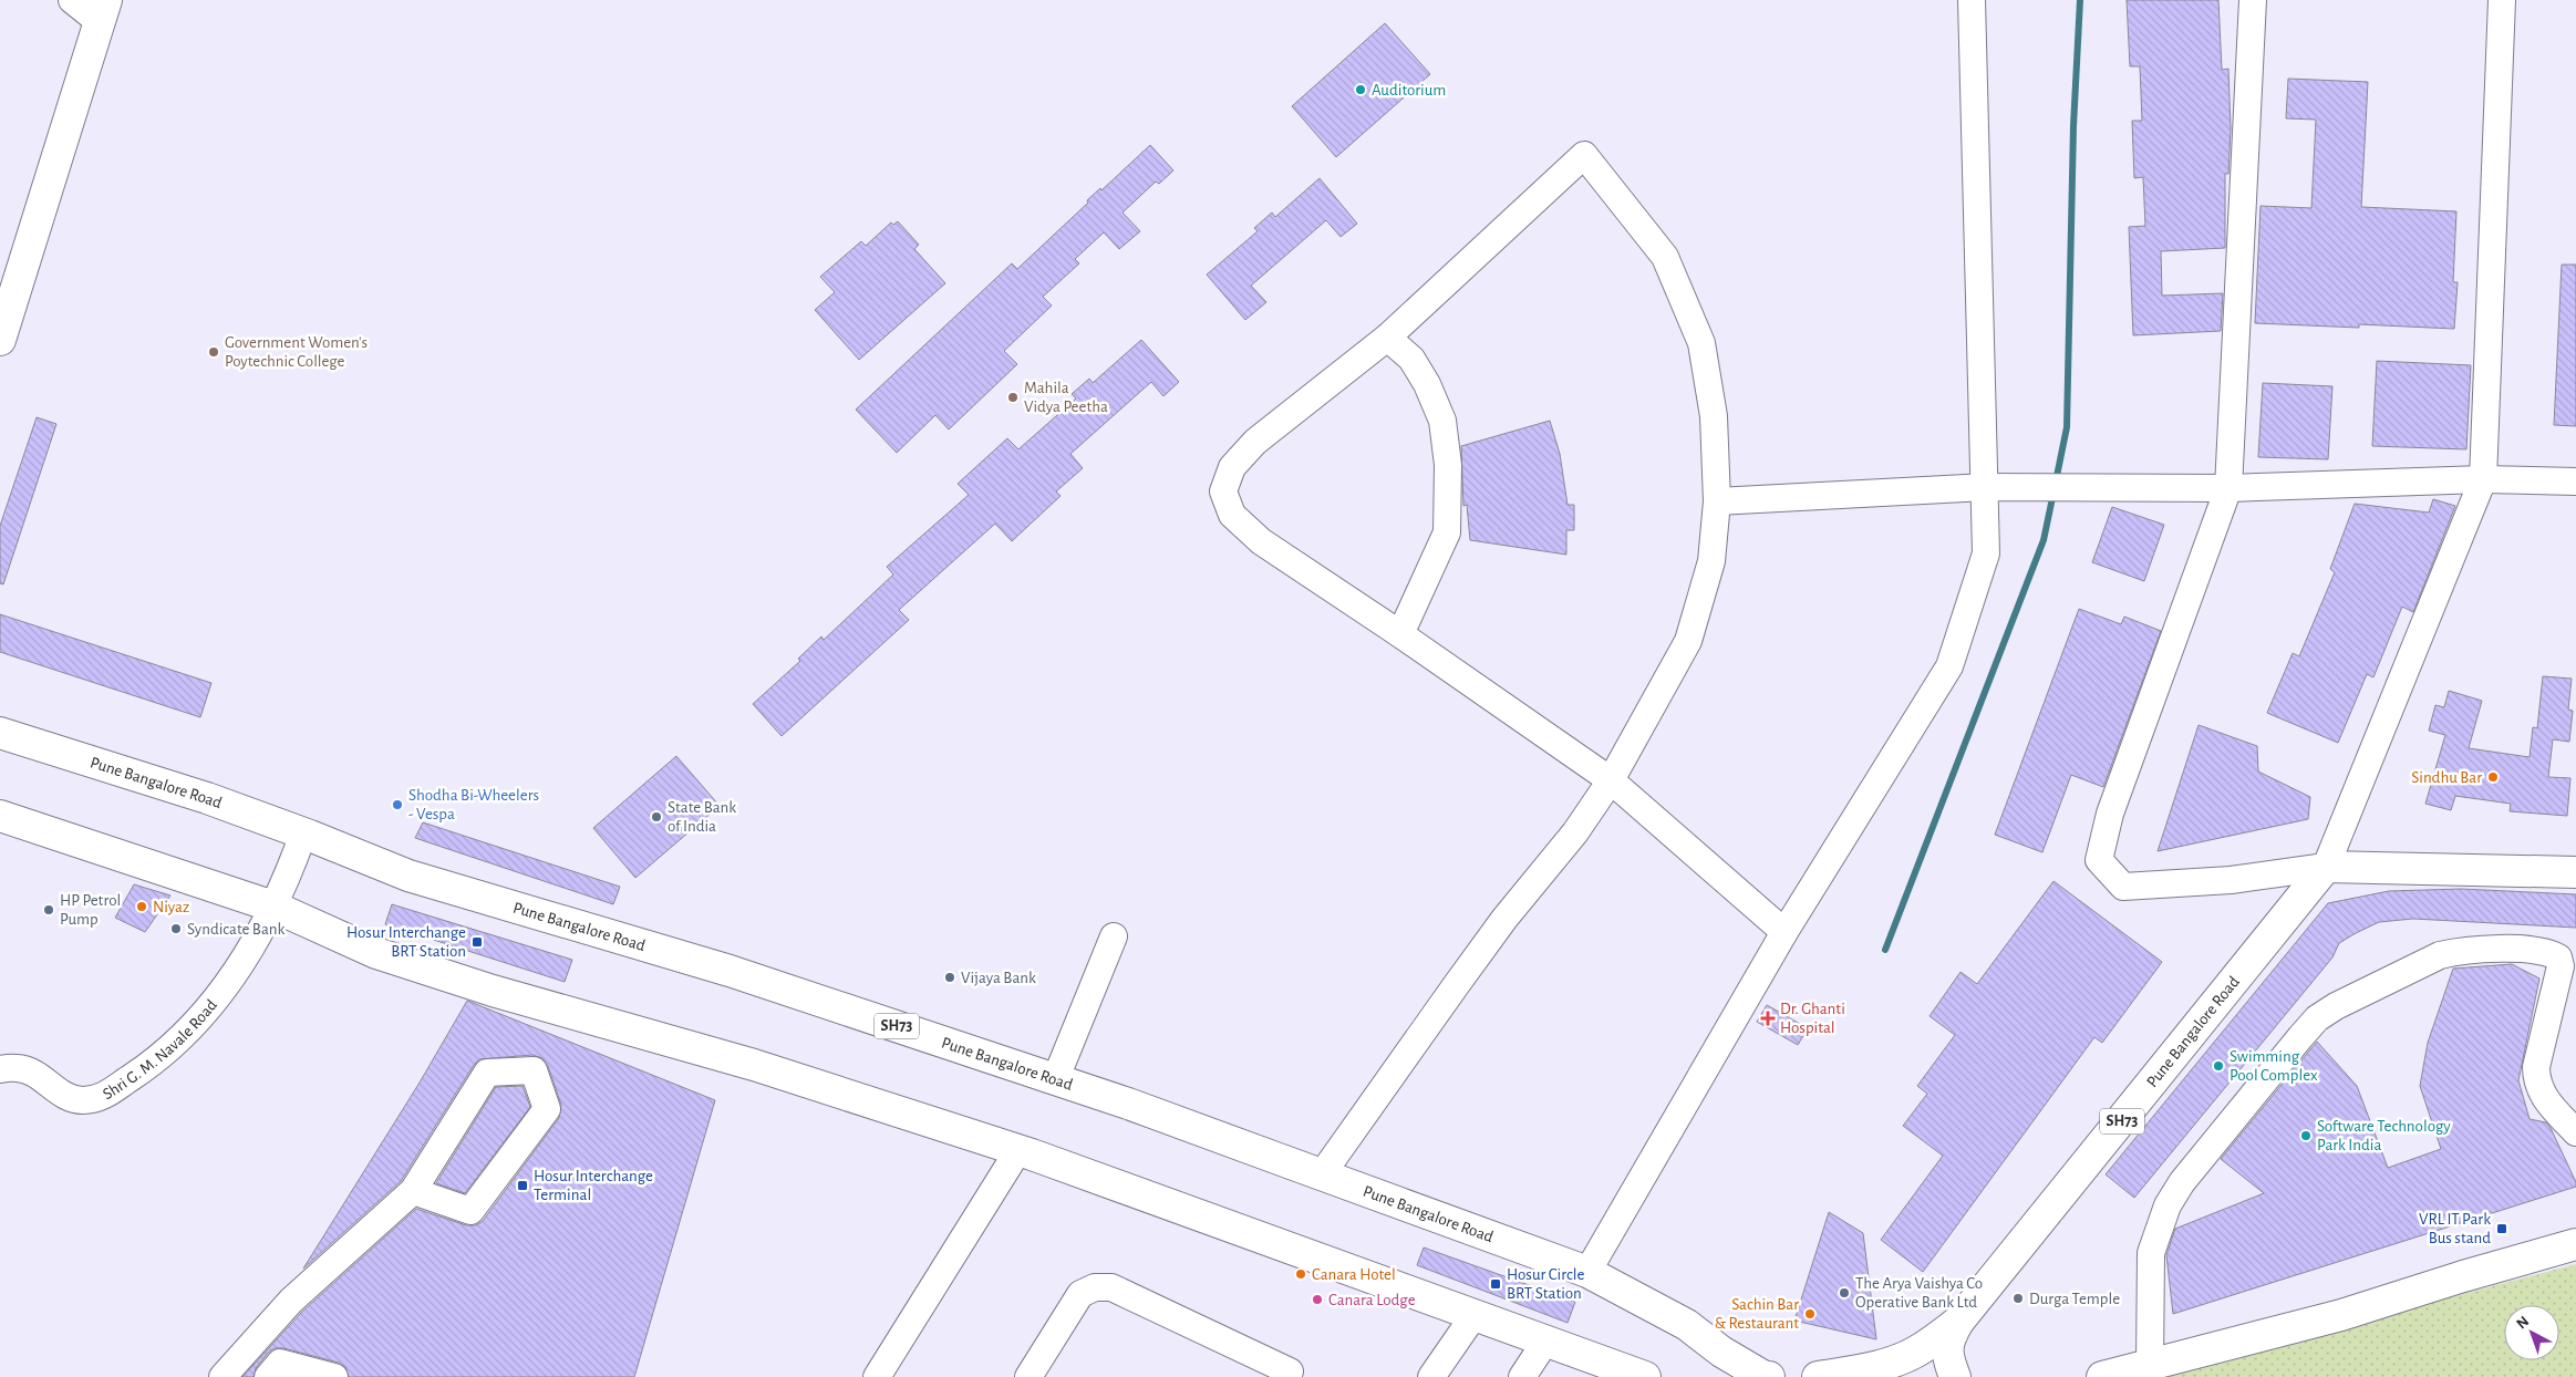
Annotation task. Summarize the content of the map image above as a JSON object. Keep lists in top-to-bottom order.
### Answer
{
  "streets": {
    "main road": ["Pune Bangalore Road", "SH73"],
    "street": ["Shri G. M. Navale Road"]
  },
  "crossings": [
    ["Pune Bangalore Road", "Shri G. M. Navale Road"]
  ],
  "places": {
    "other": [
      "Auditorium",
      "Government Women's Poytechnic College",
      "Mahila Vidya Peetha",
      "Sindhu Bar",
      "Shodha Bi-Wheelers - Vespa",
      "State Bank of India",
      "Niyaz",
      "HP Petrol Pump",
      "Syndicate Bank",
      "Vijaya Bank",
      "Swimming Pool Complex",
      "Software Technology Park India",
      "Canara Hotel",
      "The Arya Vaishya Co Operative Bank Ltd",
      "Durga Temple",
      "Canara Lodge",
      "Sachin Bar & Restaurant"
    ],
    "transit": [
      "Hosur Interchange BRT Station",
      "Hosur Interchange Terminal",
      "VRL IT Park Bus stand",
      "Hosur Circle BRT Station"
    ],
    "health": ["Dr. Ghanti Hospital"]
  },
  "north": "top left"
}
